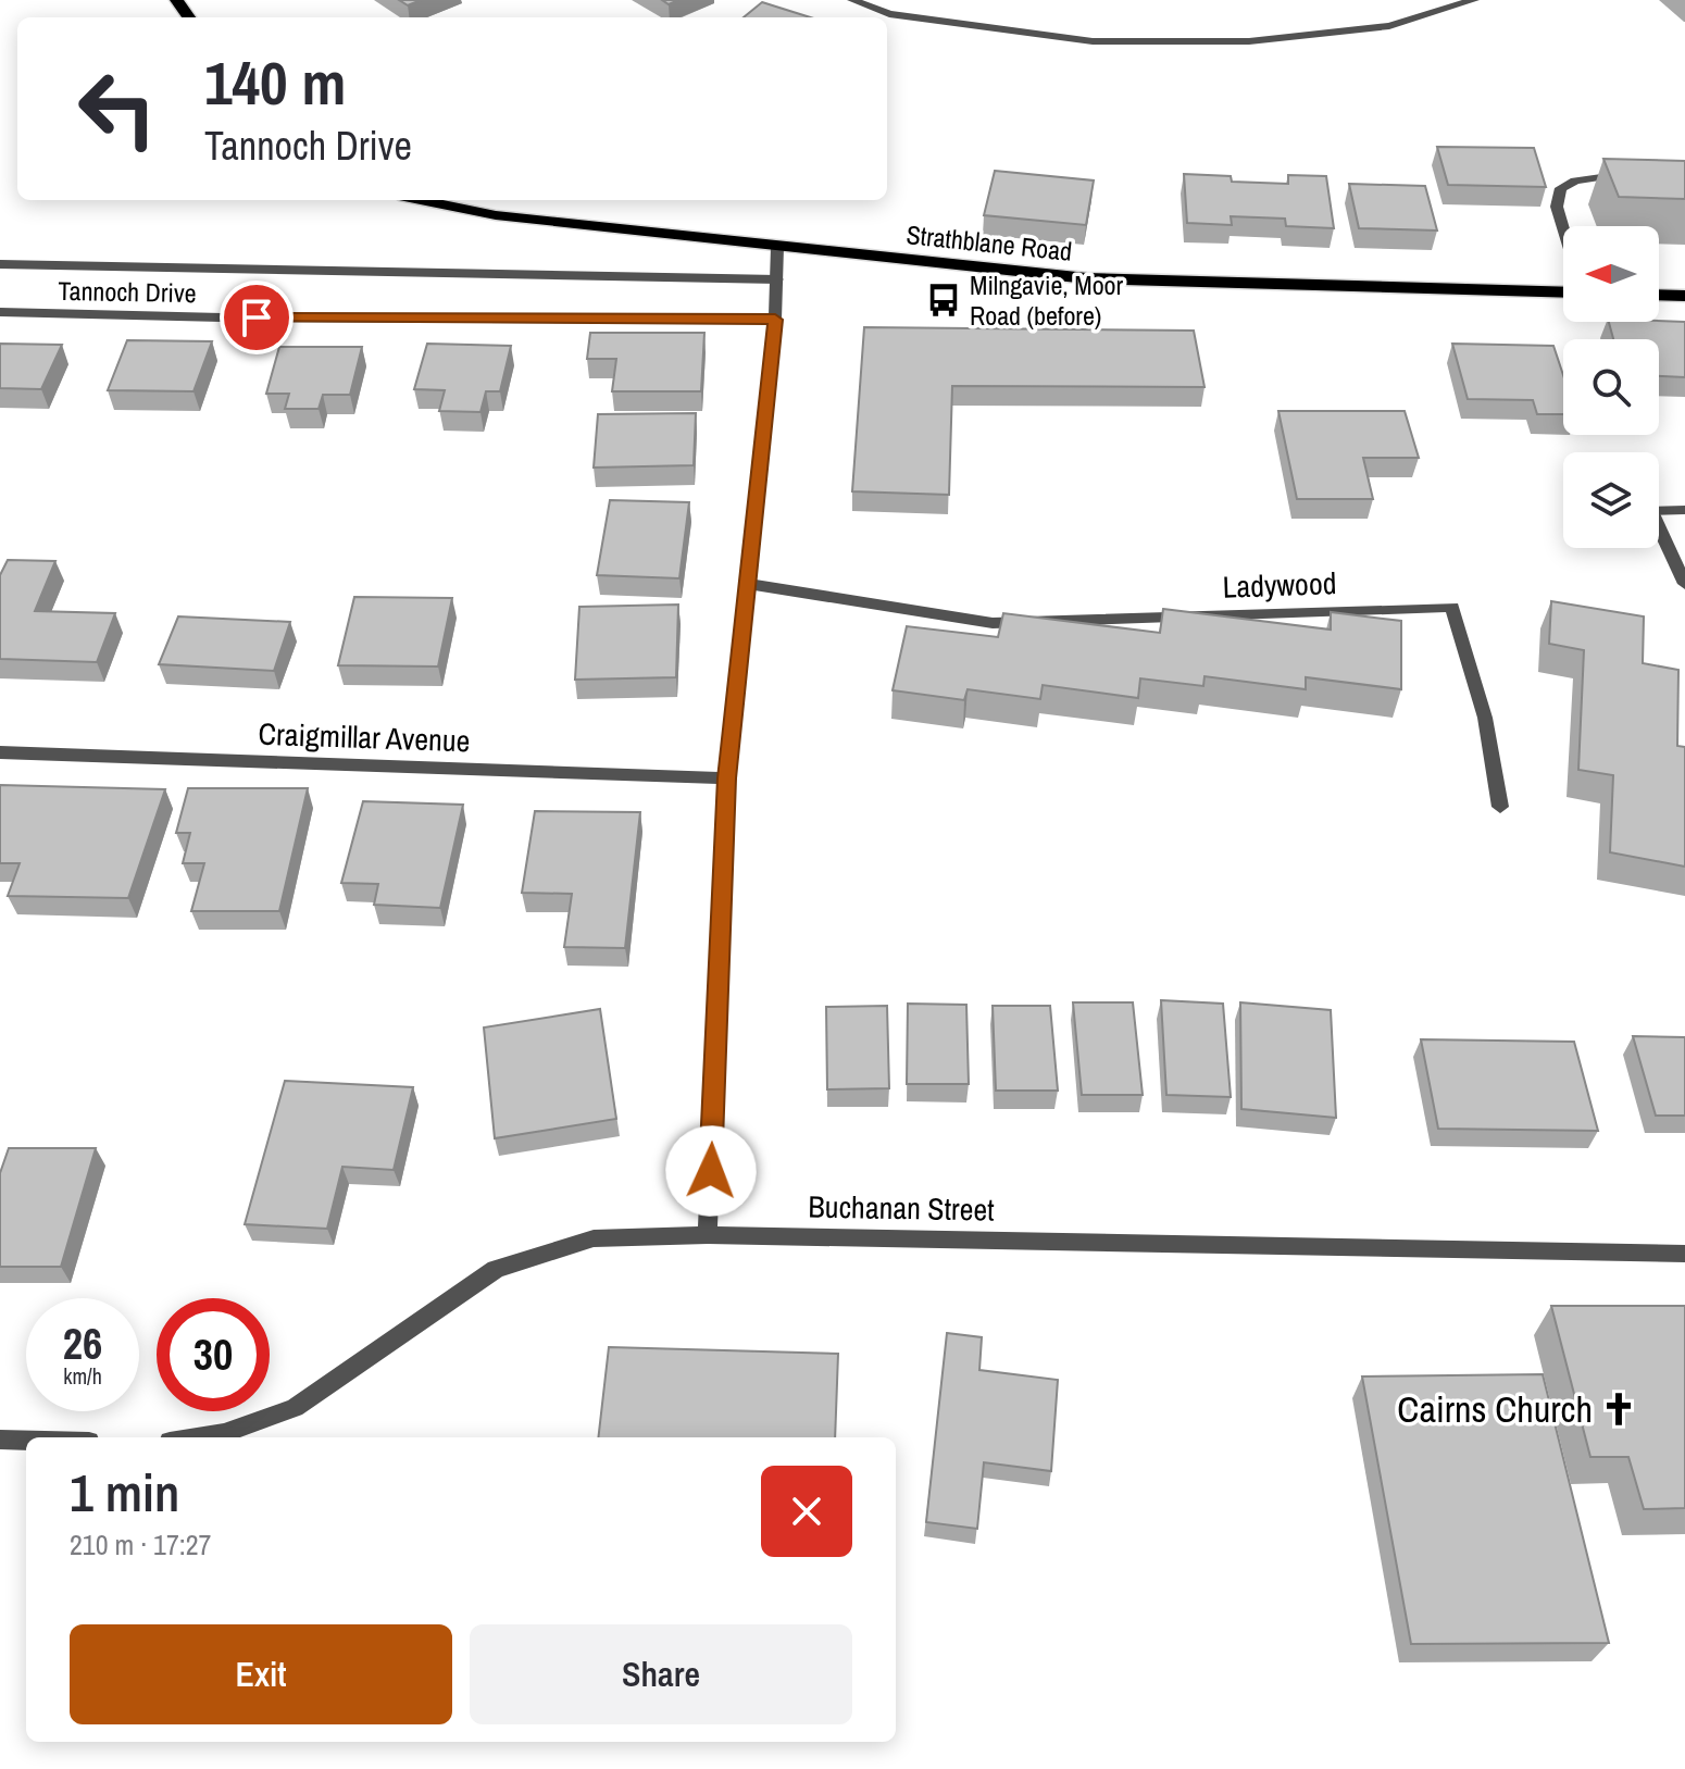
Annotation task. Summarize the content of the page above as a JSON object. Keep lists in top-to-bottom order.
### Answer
{
  "streets": {
    "main road": ["Strathblane Road"],
    "street": [
      "Tannoch Drive",
      "Ladywood",
      "Craigmillar Avenue",
      "Buchanan Street"
    ]
  },
  "places": {
    "bus stop": ["Milngavie, Moor Road (before)"],
    "church": ["Cairns Church"]
  },
  "north": "left",
  "page": {
    "turn": ["140 m", "Tannoch Drive"],
    "speed": "26 km/h",
    "limit": "30",
    "heading": ["1 min", "210 m · 17:27"],
    "buttons": ["Exit", "Share"]
  }
}
